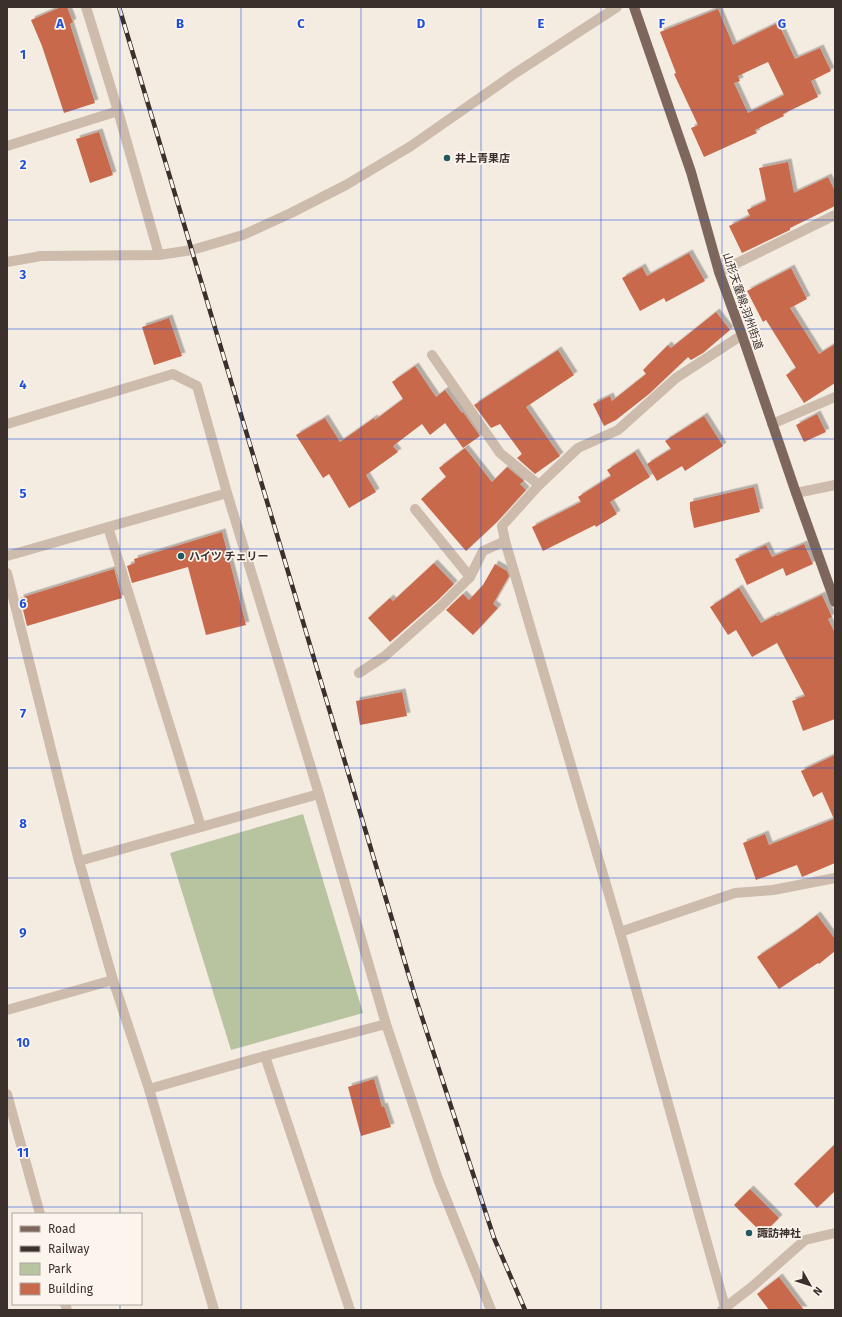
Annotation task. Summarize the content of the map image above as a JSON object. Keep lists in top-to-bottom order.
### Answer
{
  "streets": {
    "main road": ["山形天童線;羽州街道"]
  },
  "places": ["井上青果店", "ハイツ チェリー", "諏訪神社"],
  "legend": [
    "Road",
    "Railway",
    "Park",
    "Building"
  ],
  "north": "bottom right",
  "grid": {
    "columns": [
      "A",
      "B",
      "C",
      "D",
      "E",
      "F",
      "G"
    ],
    "rows": [
      "1",
      "2",
      "3",
      "4",
      "5",
      "6",
      "7",
      "8",
      "9",
      "10",
      "11"
    ]
  }
}
